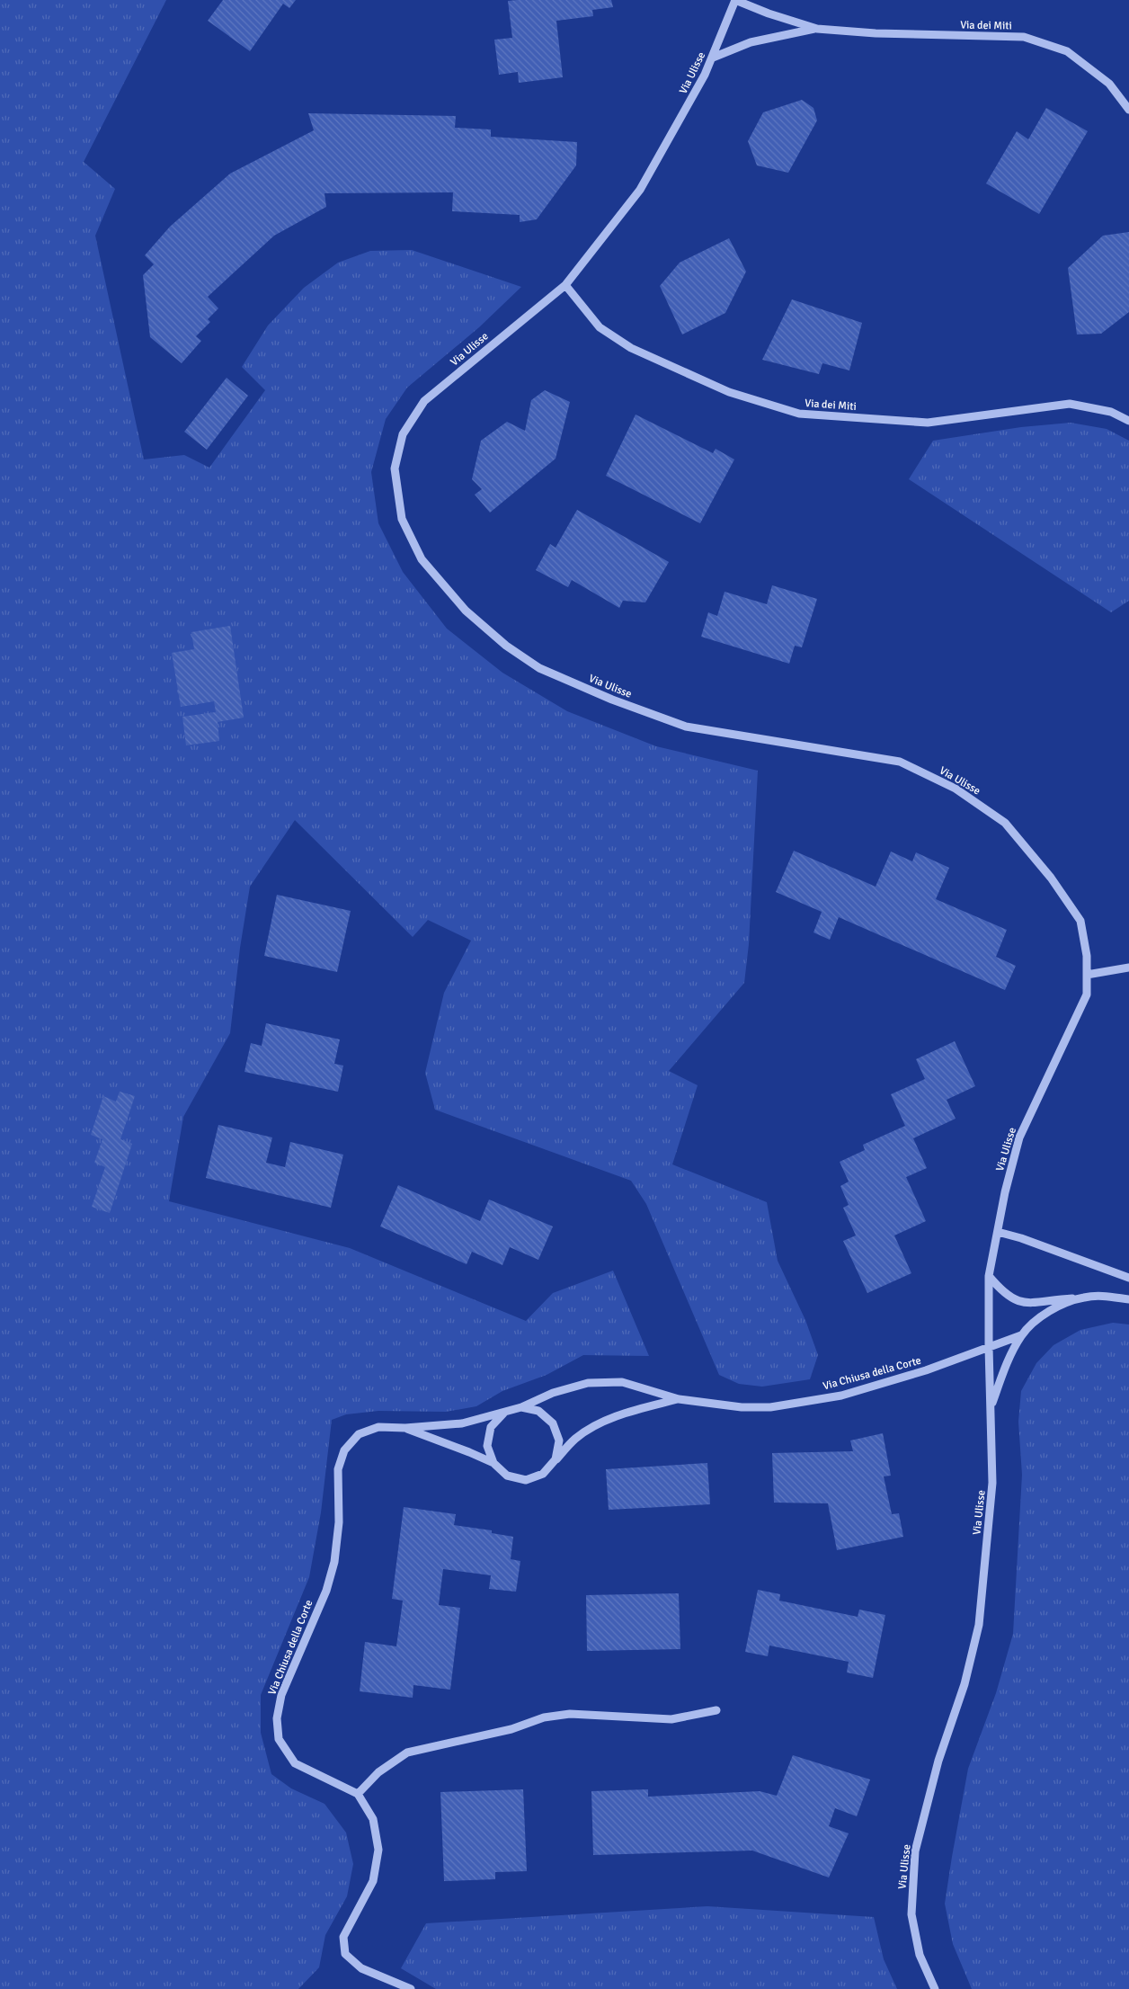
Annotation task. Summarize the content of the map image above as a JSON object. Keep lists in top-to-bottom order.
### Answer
{
  "streets": {
    "street": ["Via dei Miti", "Via Ulisse", "Via Chiusa della Corte"]
  },
  "crossings": [
    ["Via dei Miti", "Via Ulisse"],
    ["Via Ulisse", "Via Chiusa della Corte"]
  ]
}
